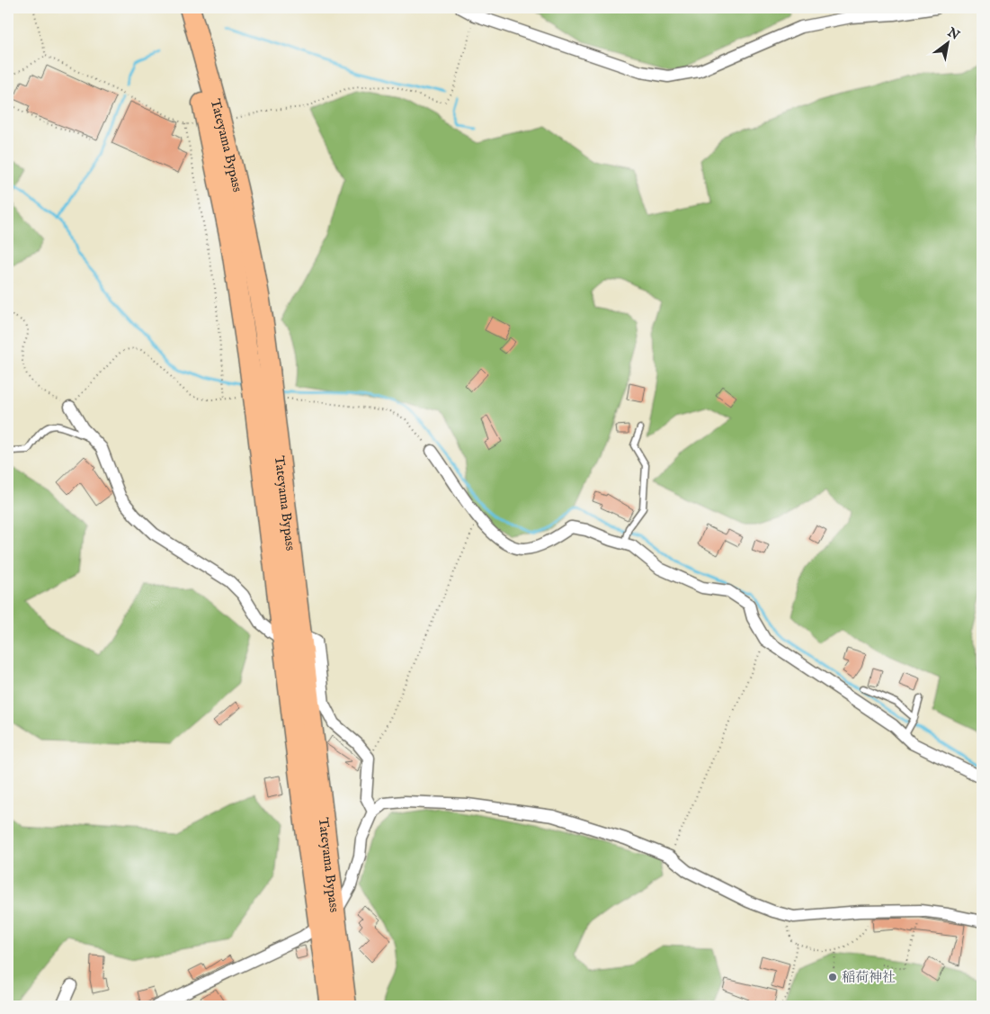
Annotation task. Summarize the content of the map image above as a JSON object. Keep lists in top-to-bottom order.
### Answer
{
  "streets": {
    "highway": ["Tateyama Bypass"]
  },
  "places": ["稲荷神社"],
  "north": "top right"
}
